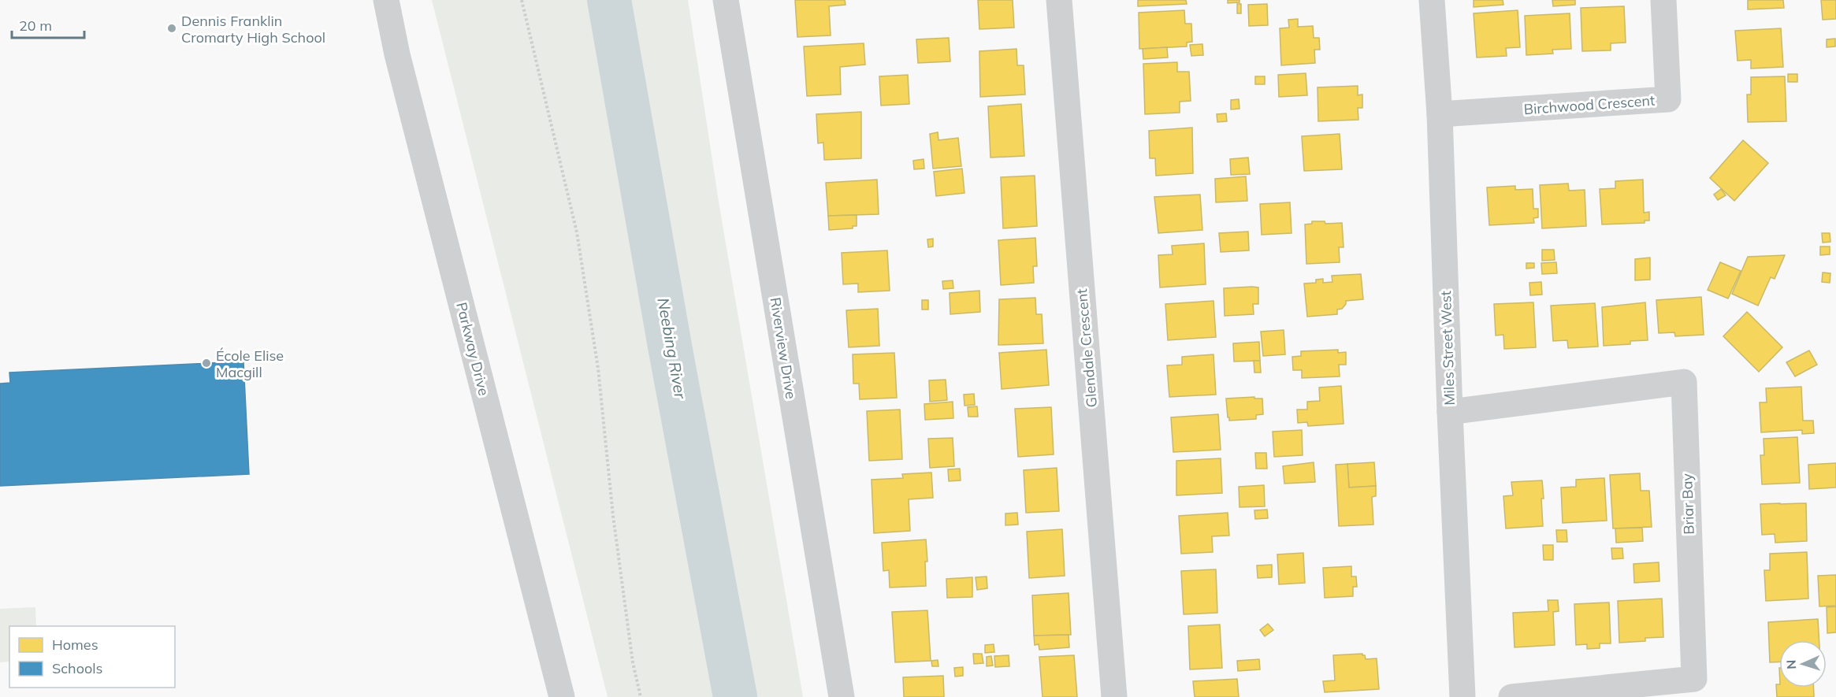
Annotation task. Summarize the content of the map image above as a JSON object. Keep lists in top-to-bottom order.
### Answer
{
  "streets": {
    "street": [
      "Birchwood Crescent",
      "Riverview Drive",
      "Glendale Crescent",
      "Miles Street West",
      "Parkway Drive",
      "Briar Bay"
    ]
  },
  "crossings": [
    ["Birchwood Crescent", "Miles Street West"],
    ["Miles Street West", "Briar Bay"]
  ],
  "water": ["Neebing River"],
  "places": ["Dennis Franklin Cromarty High School", "École Elise Macgill"],
  "legend": ["Homes", "Schools"],
  "scale_bar": "20 m",
  "north": "left"
}
